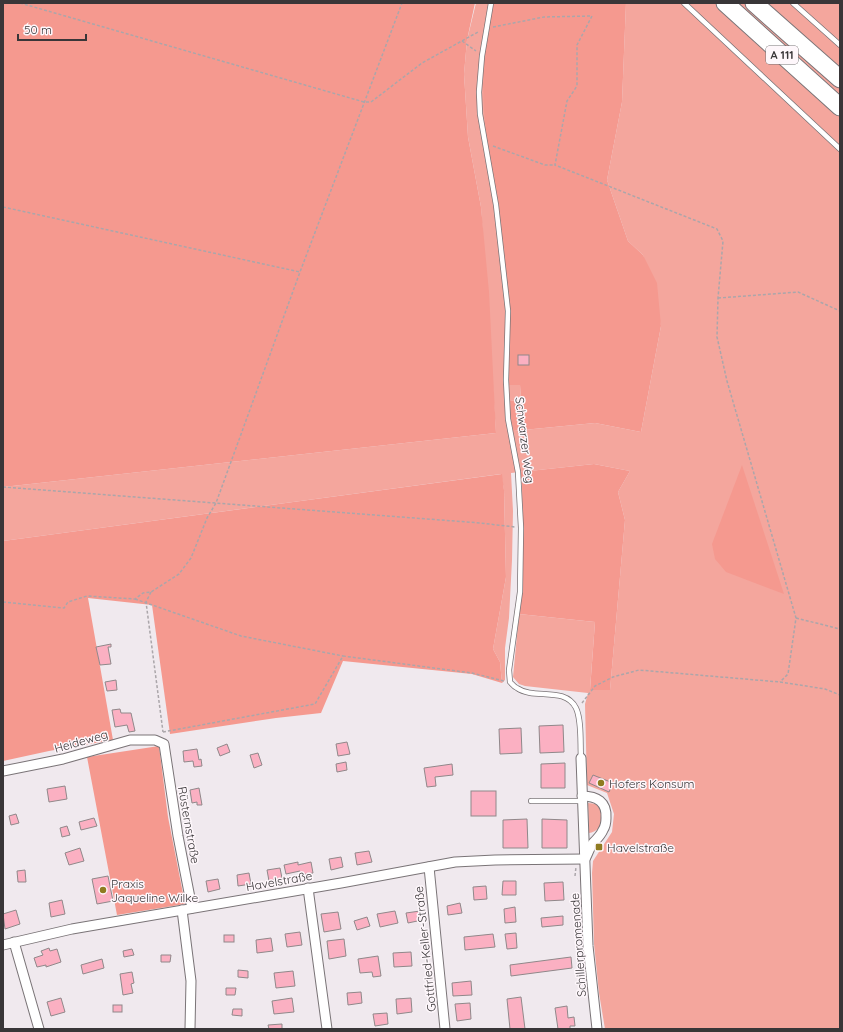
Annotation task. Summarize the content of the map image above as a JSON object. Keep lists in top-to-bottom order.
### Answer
{
  "streets": {
    "highway": ["A 111"],
    "street": [
      "Heideweg",
      "Rüsternstraße",
      "Havelstraße",
      "Schillerpromenade",
      "Gottfried-Keller-Straße"
    ],
    "lane": ["Schwarzer Weg"]
  },
  "crossings": [
    ["Heideweg", "Rüsternstraße"],
    ["Rüsternstraße", "Havelstraße"],
    ["Havelstraße", "Schillerpromenade"],
    ["Havelstraße", "Gottfried-Keller-Straße"]
  ],
  "places": {
    "other": ["Hofers Konsum", "Praxis Jaqueline Wilke"],
    "transit": ["Havelstraße"]
  },
  "scale_bar": "50 m"
}
